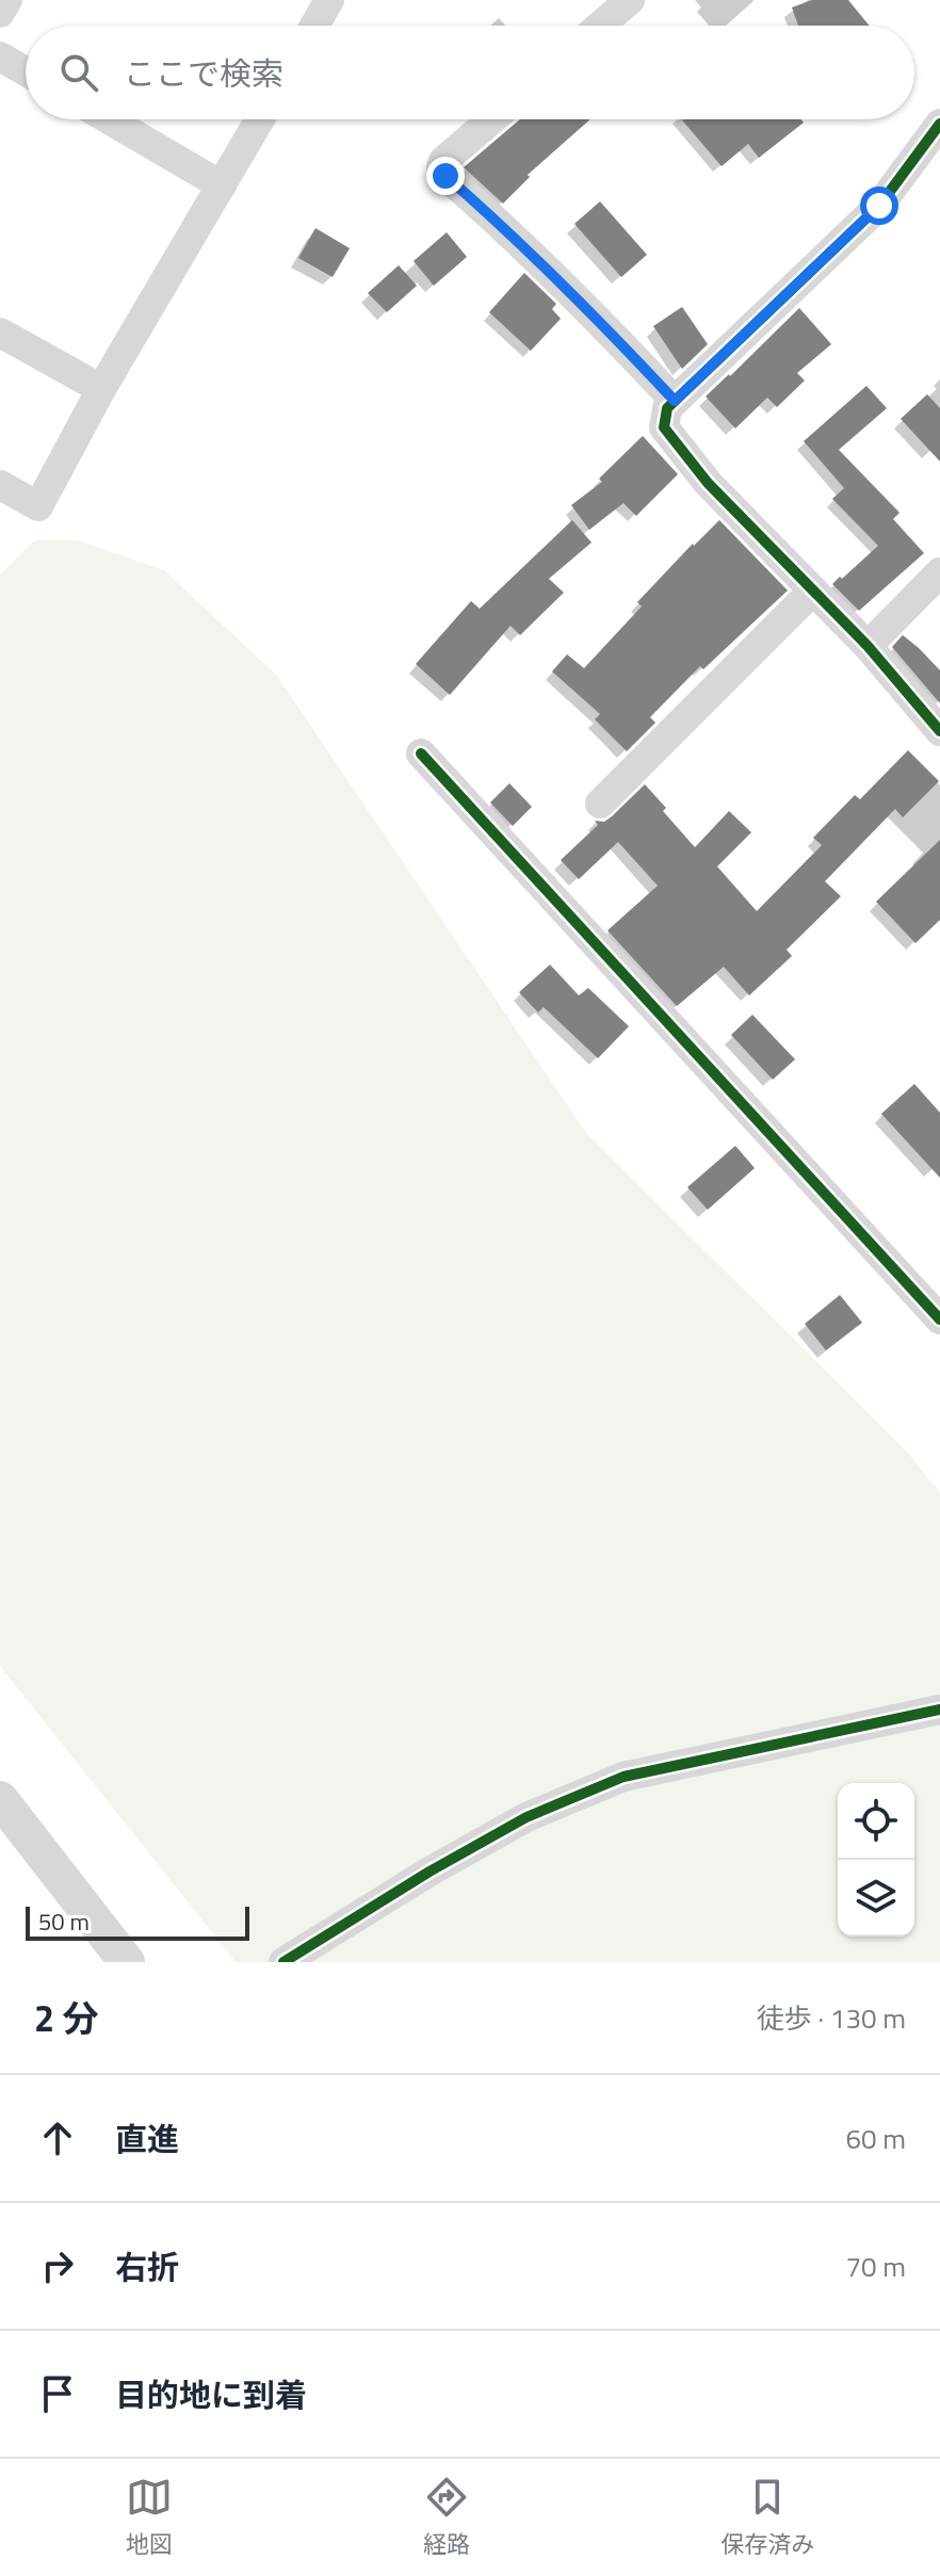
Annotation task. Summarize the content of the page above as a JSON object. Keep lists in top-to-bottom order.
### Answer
{
  "scale_bar": "50 m",
  "page": {
    "search": "ここで検索",
    "scale": "50 m",
    "heading": ["2 分", "徒歩 · 130 m"],
    "list": [
      ["直進", "60 m"],
      ["右折", "70 m"],
      "目的地に到着"
    ],
    "nav": ["地図", "経路", "保存済み"]
  }
}
